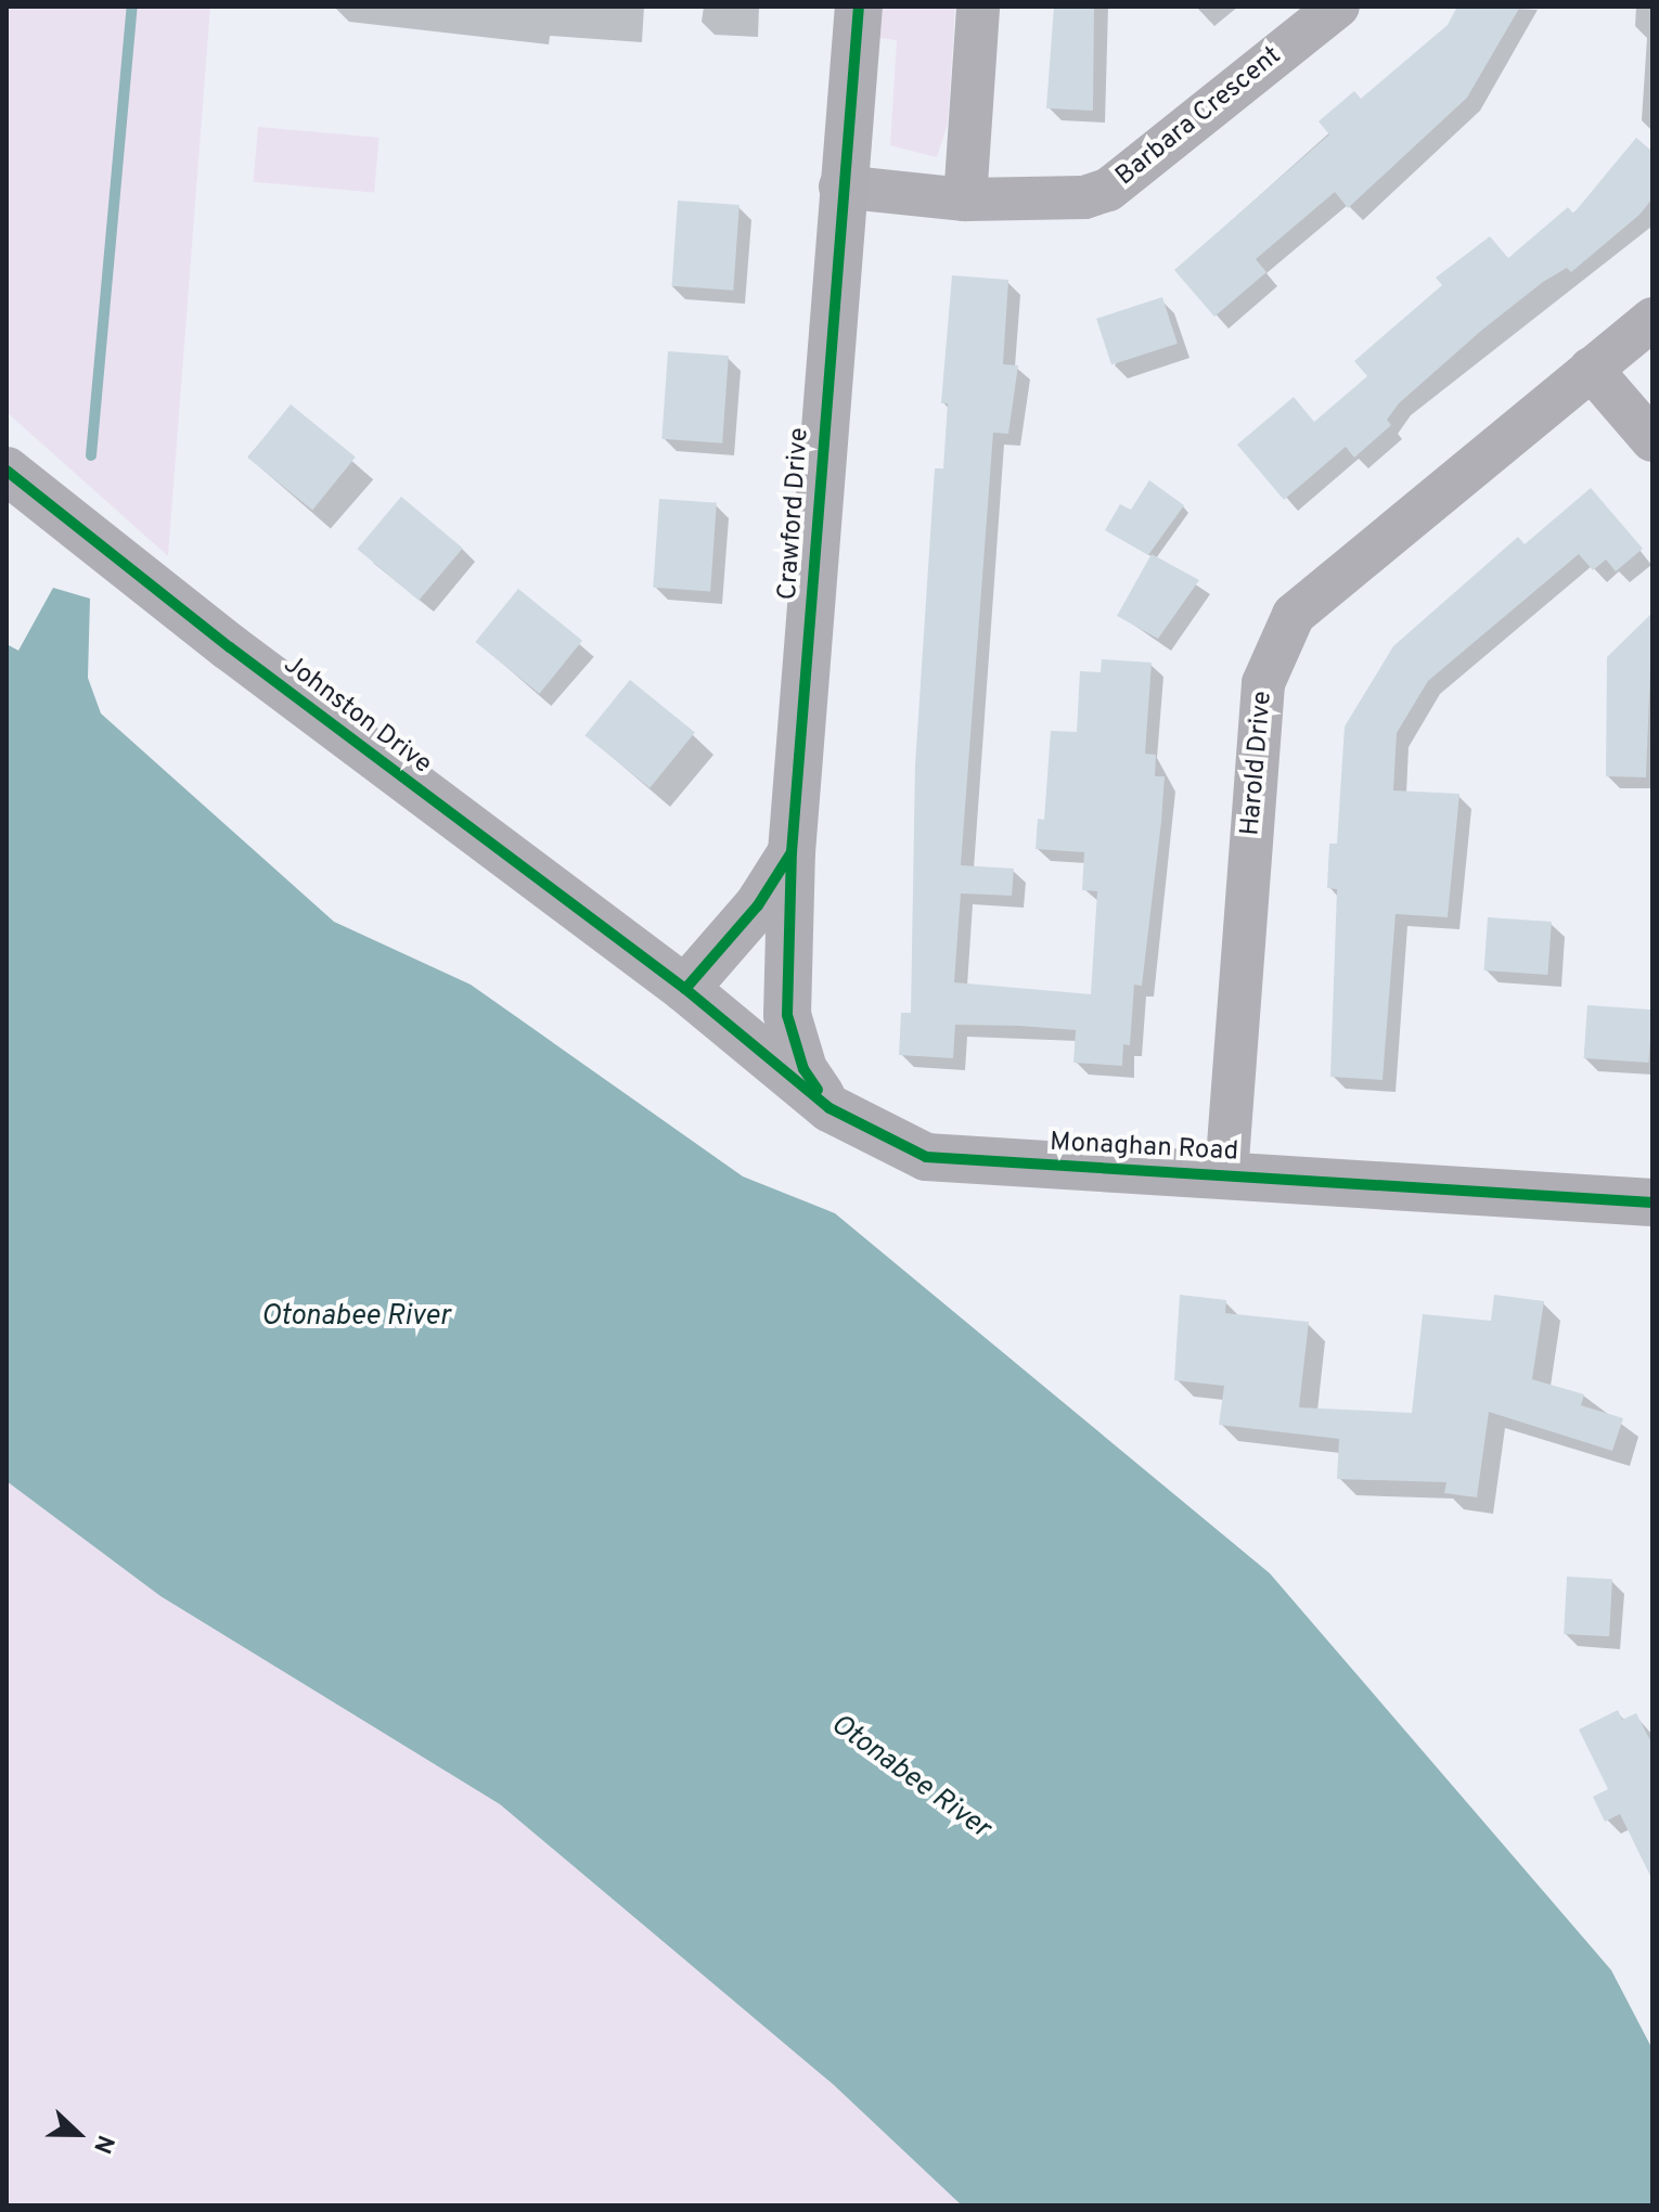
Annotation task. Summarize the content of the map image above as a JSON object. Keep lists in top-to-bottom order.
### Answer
{
  "streets": {
    "street": [
      "Barbara Crescent",
      "Crawford Drive",
      "Johnston Drive",
      "Harold Drive",
      "Monaghan Road"
    ]
  },
  "crossings": [
    ["Barbara Crescent", "Crawford Drive"],
    ["Crawford Drive", "Johnston Drive"],
    ["Crawford Drive", "Monaghan Road"],
    ["Johnston Drive", "Monaghan Road"],
    ["Harold Drive", "Monaghan Road"]
  ],
  "water": ["Otonabee River"],
  "north": "right"
}
